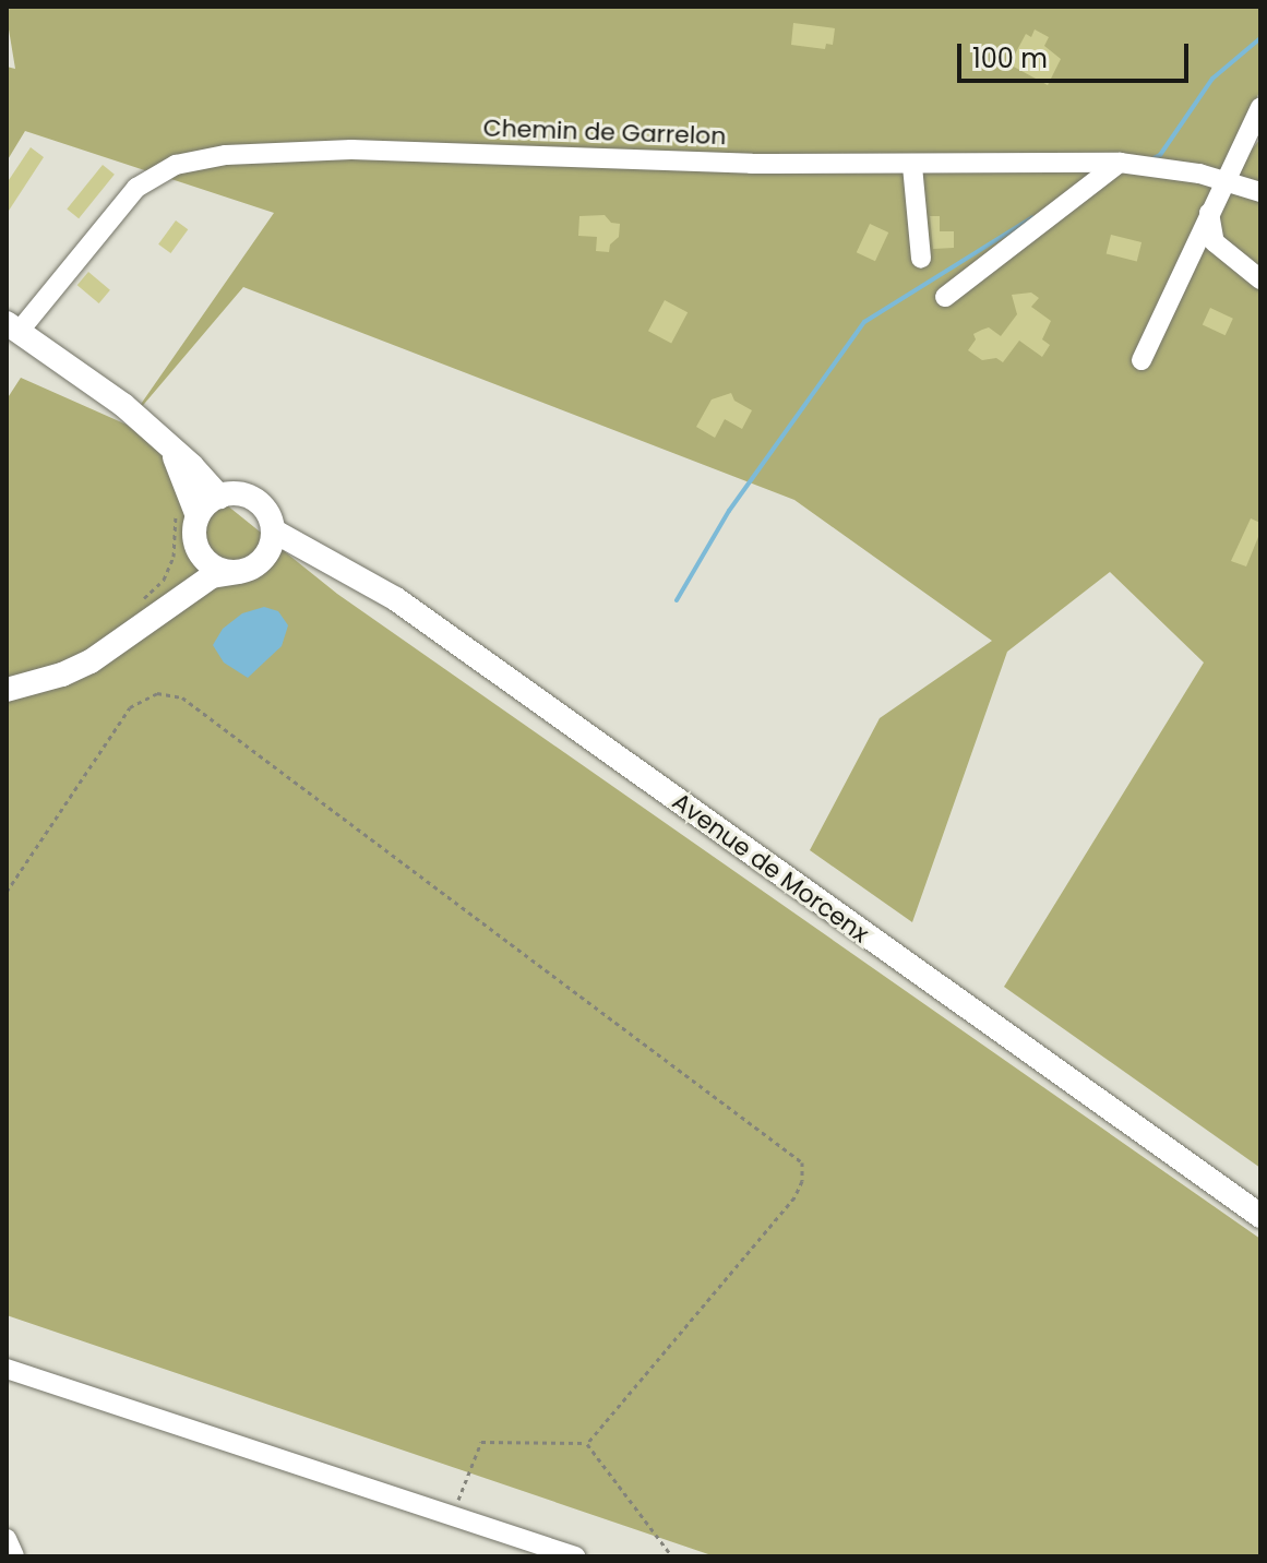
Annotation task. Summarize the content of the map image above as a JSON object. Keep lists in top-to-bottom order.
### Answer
{
  "streets": {
    "main road": ["Avenue de Morcenx"],
    "street": ["Chemin de Garrelon"]
  },
  "scale_bar": "100 m"
}
